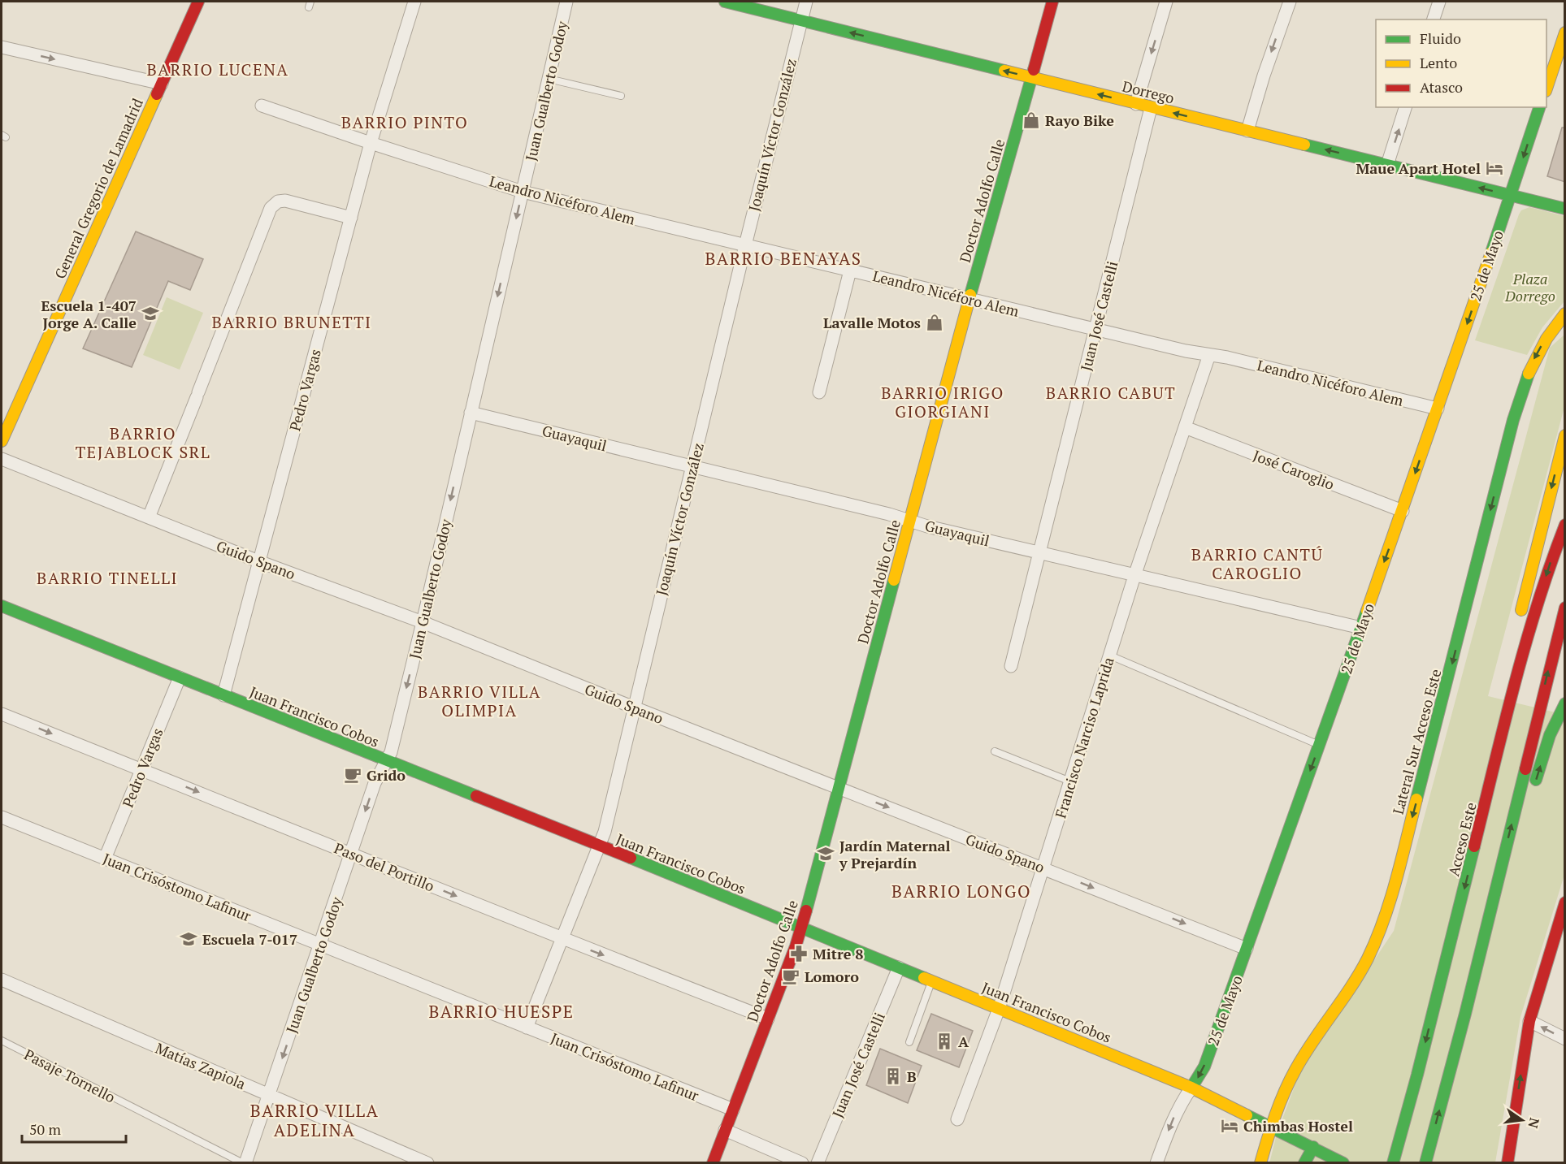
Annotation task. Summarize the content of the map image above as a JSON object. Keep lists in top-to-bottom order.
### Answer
{
  "streets": {
    "main road": [
      "Dorrego",
      "General Gregorio de Lamadrid",
      "Doctor Adolfo Calle",
      "25 de Mayo",
      "Juan Francisco Cobos",
      "Lateral Sur Acceso Este",
      "Acceso Este"
    ],
    "street": [
      "Juan Gualberto Godoy",
      "Joaquín Víctor González",
      "Leandro Nicéforo Alem",
      "Juan José Castelli",
      "Pedro Vargas",
      "Guayaquil",
      "José Caroglio",
      "Guido Spano",
      "Francisco Narciso Laprida",
      "Paso del Portillo",
      "Juan Crisóstomo Lafinur",
      "Matías Zapiola"
    ],
    "lane": ["Pasaje Tornello"]
  },
  "crossings": [
    ["Juan Gualberto Godoy", "Leandro Nicéforo Alem"],
    ["Juan Gualberto Godoy", "Guayaquil"],
    ["Juan Gualberto Godoy", "Guido Spano"],
    ["Juan Gualberto Godoy", "Juan Francisco Cobos"],
    ["Juan Gualberto Godoy", "Paso del Portillo"],
    ["Juan Gualberto Godoy", "Juan Crisóstomo Lafinur"],
    ["Juan Gualberto Godoy", "Matías Zapiola"],
    ["Juan Gualberto Godoy", "Pasaje Tornello"],
    ["Dorrego", "Joaquín Víctor González"],
    ["Dorrego", "Doctor Adolfo Calle"],
    ["Dorrego", "25 de Mayo"],
    ["Dorrego", "Juan José Castelli"],
    ["Joaquín Víctor González", "Leandro Nicéforo Alem"],
    ["Joaquín Víctor González", "Guayaquil"],
    ["Joaquín Víctor González", "Guido Spano"],
    ["Joaquín Víctor González", "Juan Francisco Cobos"],
    ["Joaquín Víctor González", "Paso del Portillo"],
    ["Joaquín Víctor González", "Juan Crisóstomo Lafinur"],
    ["Leandro Nicéforo Alem", "Doctor Adolfo Calle"],
    ["Leandro Nicéforo Alem", "25 de Mayo"],
    ["Leandro Nicéforo Alem", "Juan José Castelli"],
    ["Leandro Nicéforo Alem", "Pedro Vargas"],
    ["Leandro Nicéforo Alem", "Francisco Narciso Laprida"],
    ["Doctor Adolfo Calle", "Guayaquil"],
    ["Doctor Adolfo Calle", "Guido Spano"],
    ["Doctor Adolfo Calle", "Juan Francisco Cobos"],
    ["Doctor Adolfo Calle", "Paso del Portillo"],
    ["Doctor Adolfo Calle", "Juan Crisóstomo Lafinur"],
    ["25 de Mayo", "Guayaquil"],
    ["25 de Mayo", "José Caroglio"],
    ["25 de Mayo", "Guido Spano"],
    ["25 de Mayo", "Juan Francisco Cobos"],
    ["Juan José Castelli", "Guayaquil"],
    ["Juan José Castelli", "Juan Francisco Cobos"],
    ["Pedro Vargas", "Guido Spano"],
    ["Pedro Vargas", "Juan Francisco Cobos"],
    ["Pedro Vargas", "Paso del Portillo"],
    ["Pedro Vargas", "Juan Crisóstomo Lafinur"],
    ["Guayaquil", "Francisco Narciso Laprida"],
    ["José Caroglio", "Francisco Narciso Laprida"],
    ["Guido Spano", "Francisco Narciso Laprida"],
    ["Juan Francisco Cobos", "Francisco Narciso Laprida"],
    ["Juan Francisco Cobos", "Lateral Sur Acceso Este"]
  ],
  "one_way": [
    "Juan Gualberto Godoy",
    "Dorrego",
    "25 de Mayo",
    "Paso del Portillo"
  ],
  "districts": [
    "BARRIO LUCENA",
    "BARRIO PINTO",
    "BARRIO BENAYAS",
    "BARRIO BRUNETTI",
    "BARRIO IRIGO GIORGIANI",
    "BARRIO CABUT",
    "BARRIO TEJABLOCK SRL",
    "BARRIO CANTÚ CAROGLIO",
    "BARRIO TINELLI",
    "BARRIO VILLA OLIMPIA",
    "BARRIO LONGO",
    "BARRIO HUESPE",
    "BARRIO VILLA ADELINA"
  ],
  "parks": ["Plaza Dorrego"],
  "places": {
    "shop": ["Rayo Bike", "Lavalle Motos"],
    "hotel": ["Maue Apart Hotel", "Chimbas Hostel"],
    "school or university": ["Escuela 1-407 Jorge A. Calle", "Jardín Maternal y Prejardín", "Escuela 7-017"],
    "cafe": ["Grido", "Lomoro"],
    "pharmacy": ["Mitre 8"],
    "building": ["A", "B"]
  },
  "legend": ["Fluido", "Lento", "Atasco"],
  "scale_bar": "50 m",
  "north": "right"
}
